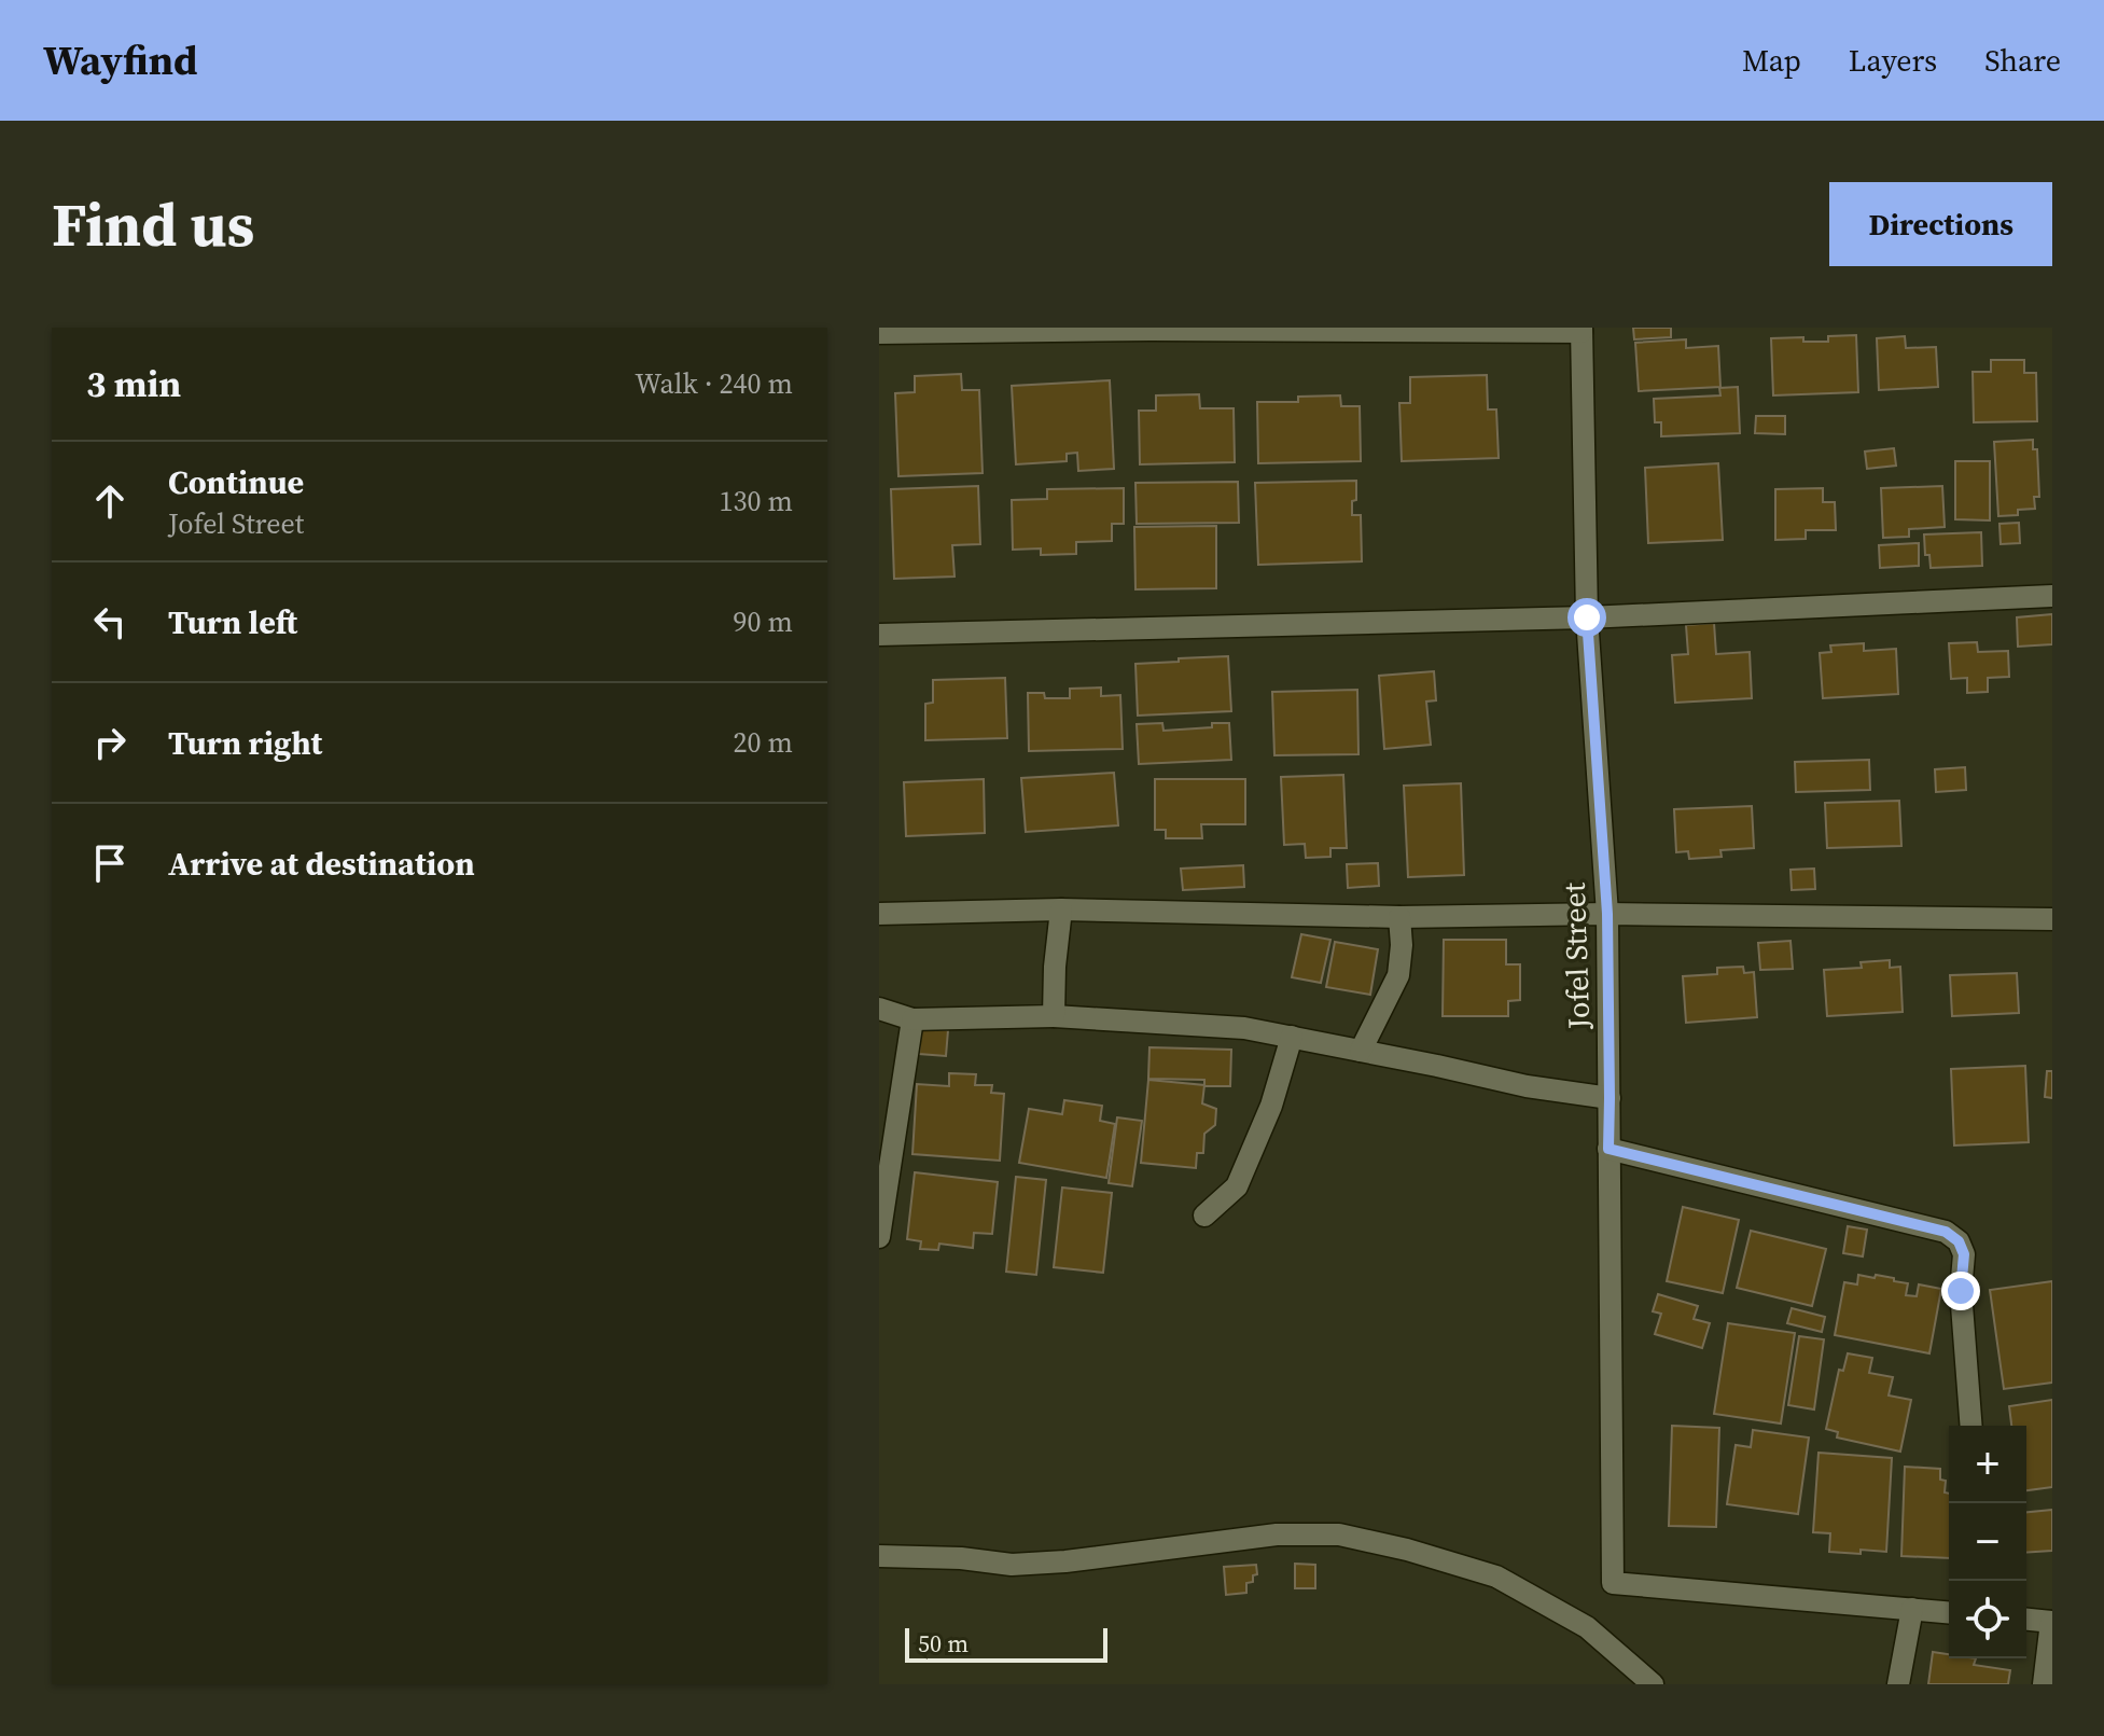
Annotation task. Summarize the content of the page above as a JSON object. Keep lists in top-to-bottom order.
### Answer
{
  "streets": {
    "street": ["Jofel Street"]
  },
  "scale_bar": "50 m",
  "page": {
    "header": "Wayfind",
    "nav": ["Map", "Layers", "Share"],
    "buttons": "Directions",
    "title": "Find us",
    "heading": ["3 min", "Walk · 240 m"],
    "list": [
      ["Continue", "Jofel Street", "130 m"],
      ["Turn left", "90 m"],
      ["Turn right", "20 m"],
      "Arrive at destination"
    ],
    "map_buttons": ["+", "−"],
    "scale": "50 m"
  }
}
